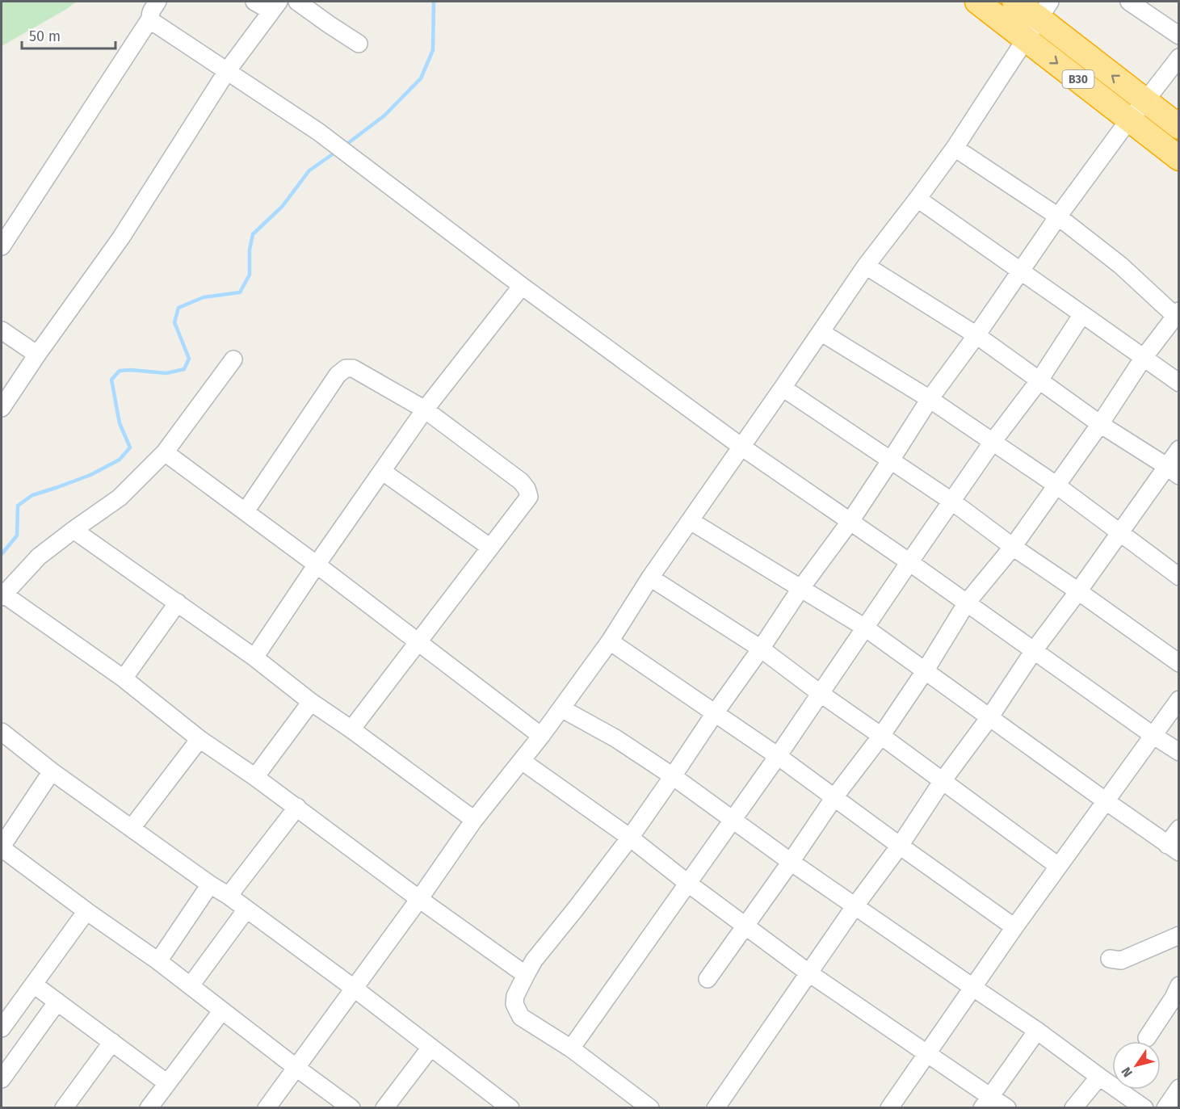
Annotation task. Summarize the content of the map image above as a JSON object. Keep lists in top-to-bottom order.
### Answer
{
  "streets": {
    "highway": ["B30"]
  },
  "scale_bar": "50 m",
  "north": "bottom left"
}
